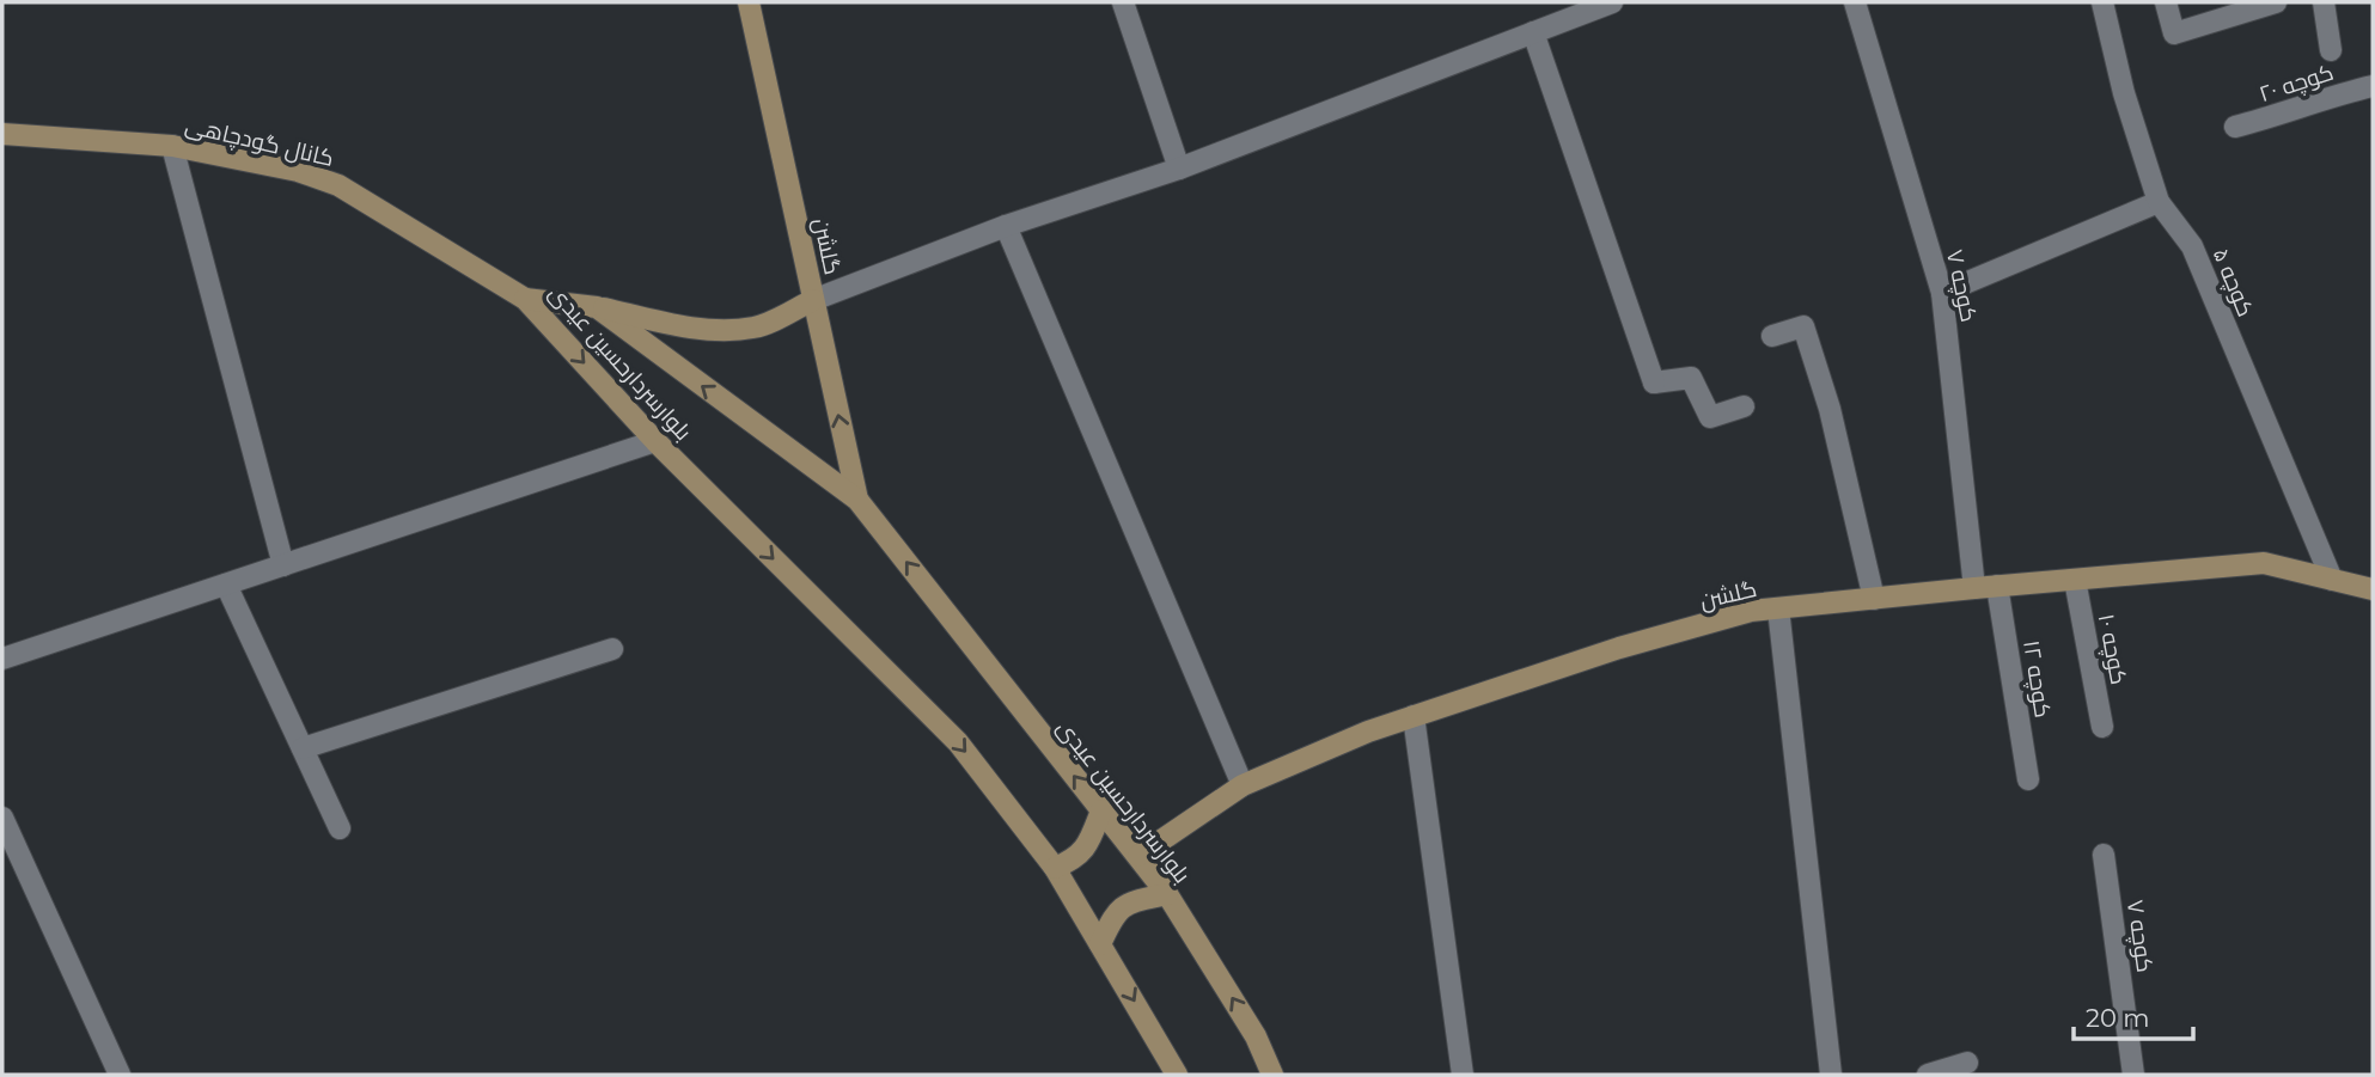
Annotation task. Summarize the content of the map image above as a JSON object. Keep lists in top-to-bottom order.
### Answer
{
  "streets": {
    "street": [
      "کوچه ۲۰",
      "کانال گودچاهی",
      "گلشن",
      "کوچه ۵",
      "کوچه ۷",
      "بلوارسردارحسین عیدی",
      "کوچه ۱۰",
      "کوچه ۱۲"
    ]
  },
  "crossings": [
    ["کانال گودچاهی", "بلوارسردارحسین عیدی"],
    ["گلشن", "کوچه ۵"],
    ["گلشن", "کوچه ۷"],
    ["گلشن", "بلوارسردارحسین عیدی"],
    ["گلشن", "کوچه ۱۰"],
    ["گلشن", "کوچه ۱۲"]
  ],
  "scale_bar": "20 m"
}
